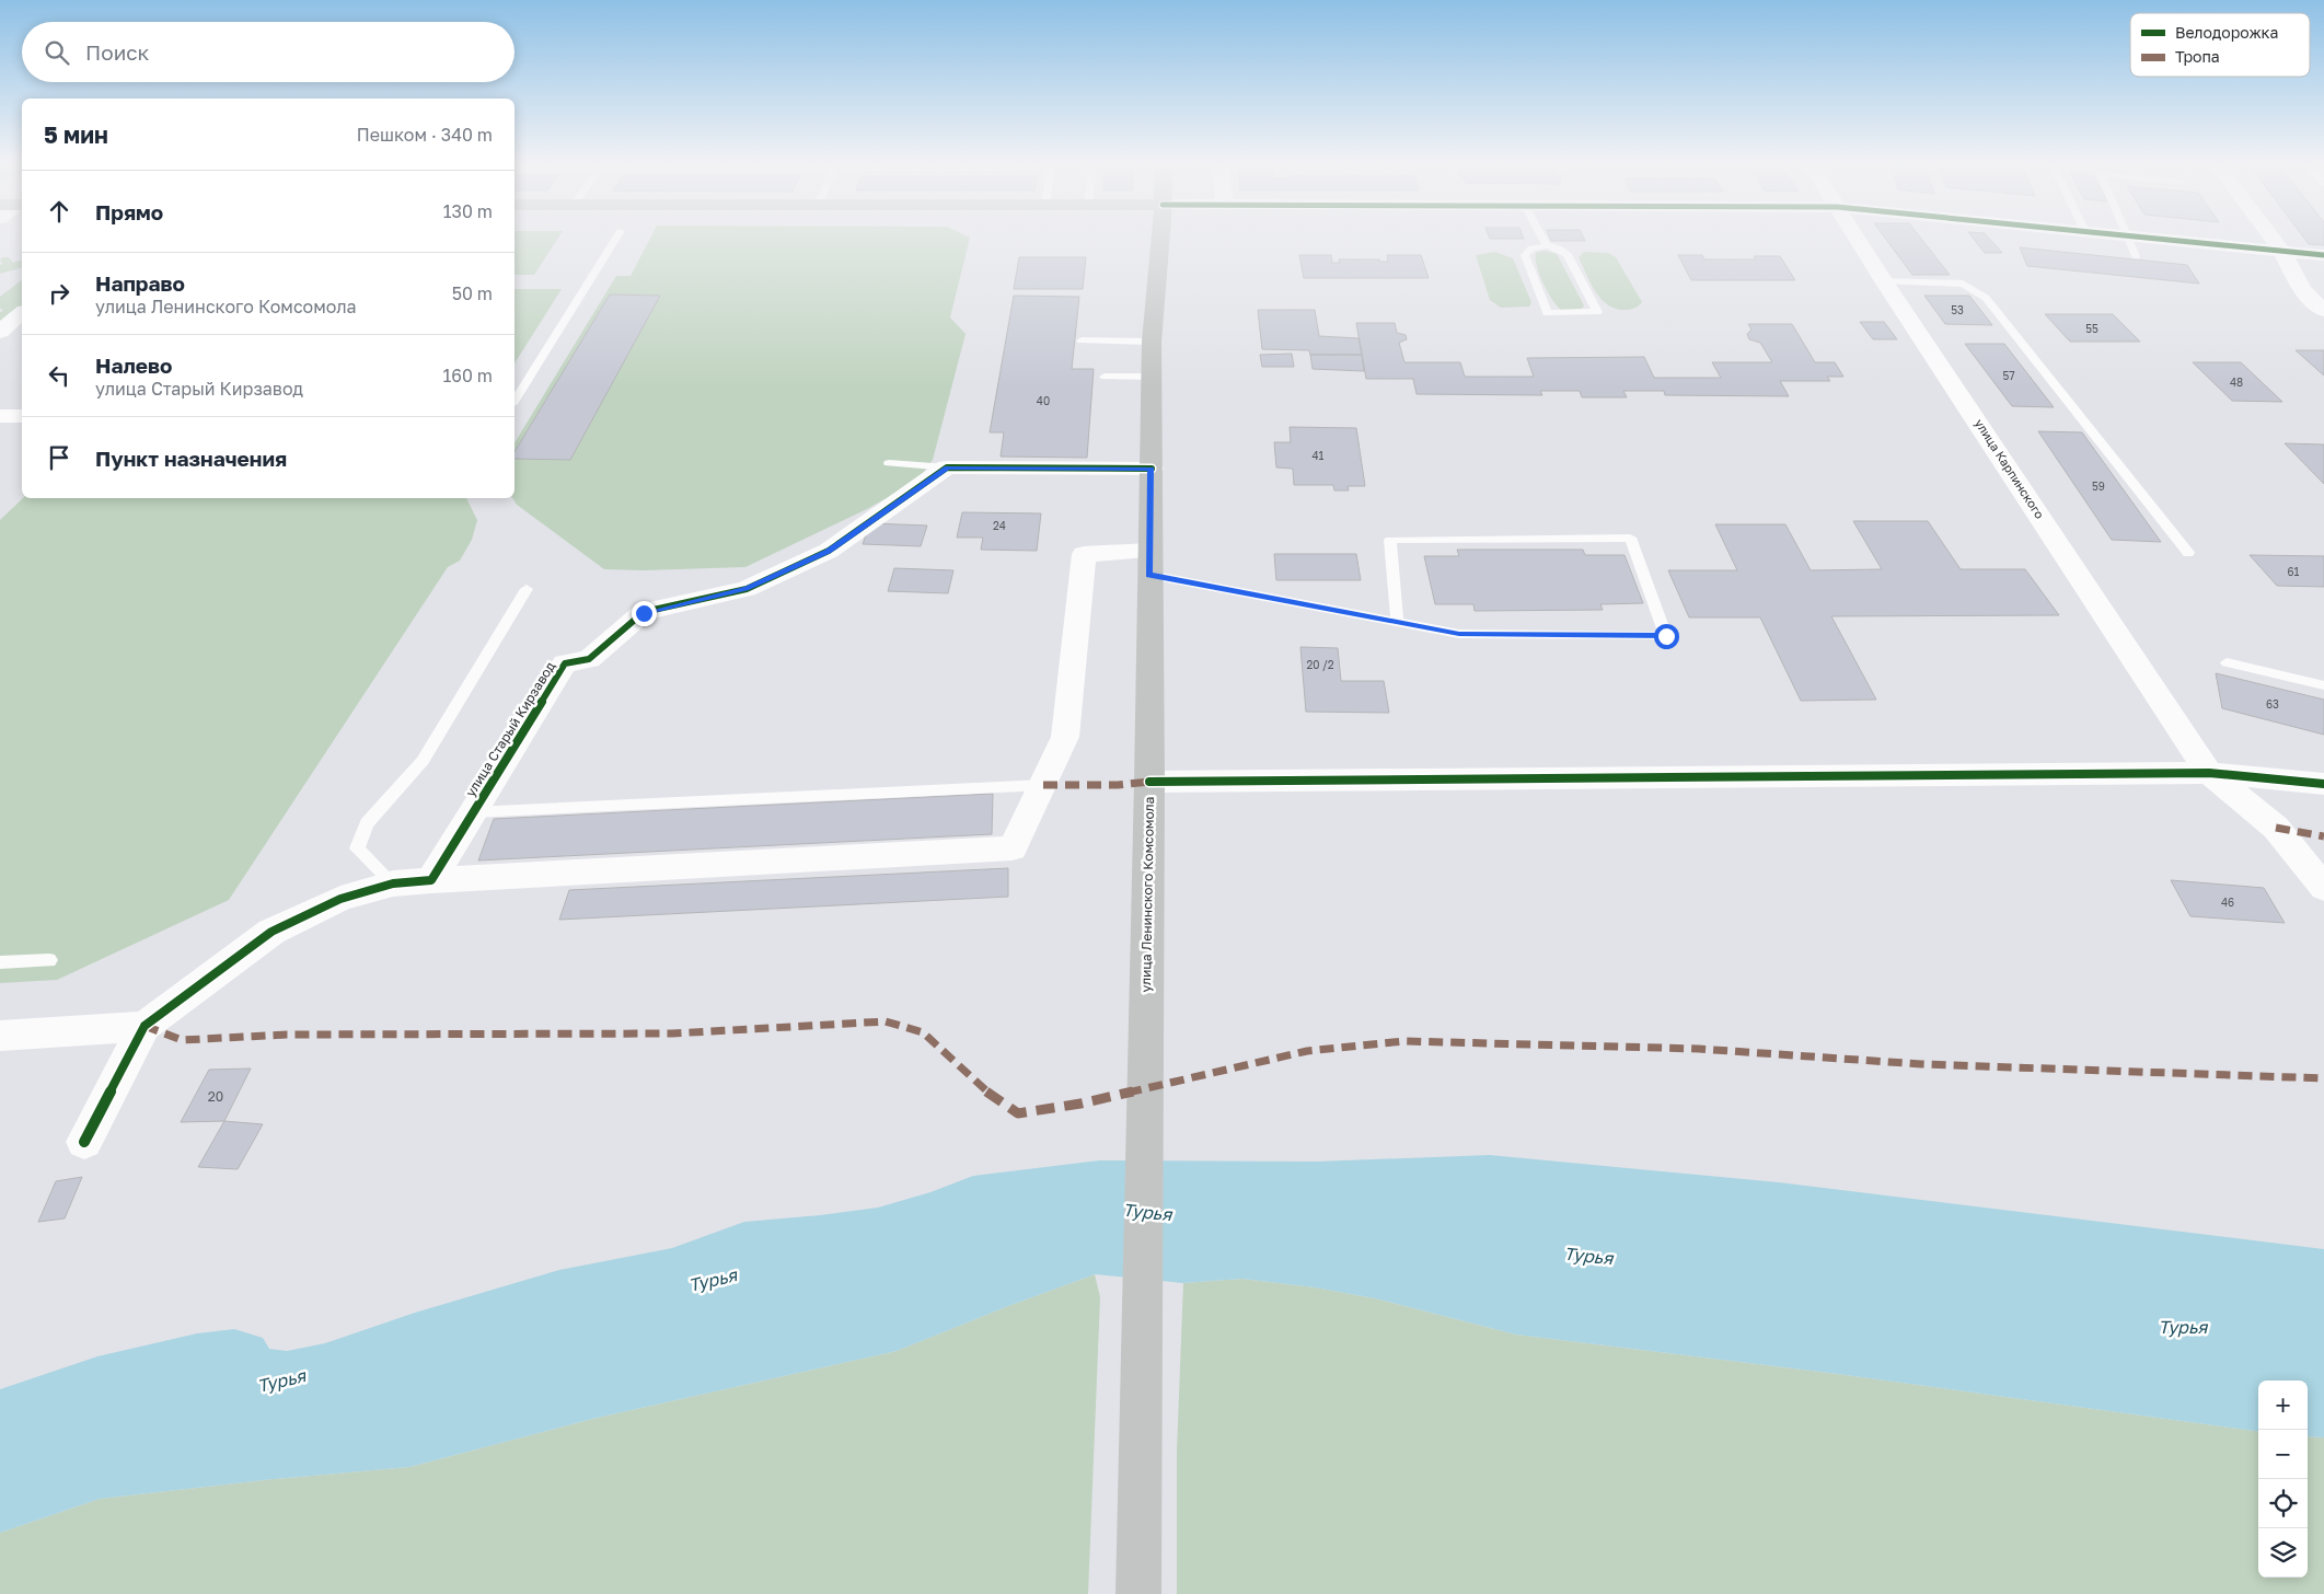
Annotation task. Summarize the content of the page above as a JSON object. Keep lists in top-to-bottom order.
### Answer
{
  "streets": {
    "main road": ["улица Ленинского Комсомола"],
    "street": ["улица Карпинского", "улица Старый Кирзавод"]
  },
  "water": ["Турья"],
  "house_numbers": [
    "53",
    "55",
    "57",
    "48",
    "40",
    "41",
    "59",
    "24",
    "61",
    "20 /2",
    "63",
    "46",
    "20"
  ],
  "legend": ["Велодорожка", "Тропа"],
  "page": {
    "search": "Поиск",
    "heading": ["5 мин", "Пешком · 340 m"],
    "list": [
      ["Прямо", "130 m"],
      ["Направо", "улица Ленинского Комсомола", "50 m"],
      ["Налево", "улица Старый Кирзавод", "160 m"],
      "Пункт назначения"
    ],
    "map_buttons": ["+", "−"]
  }
}
